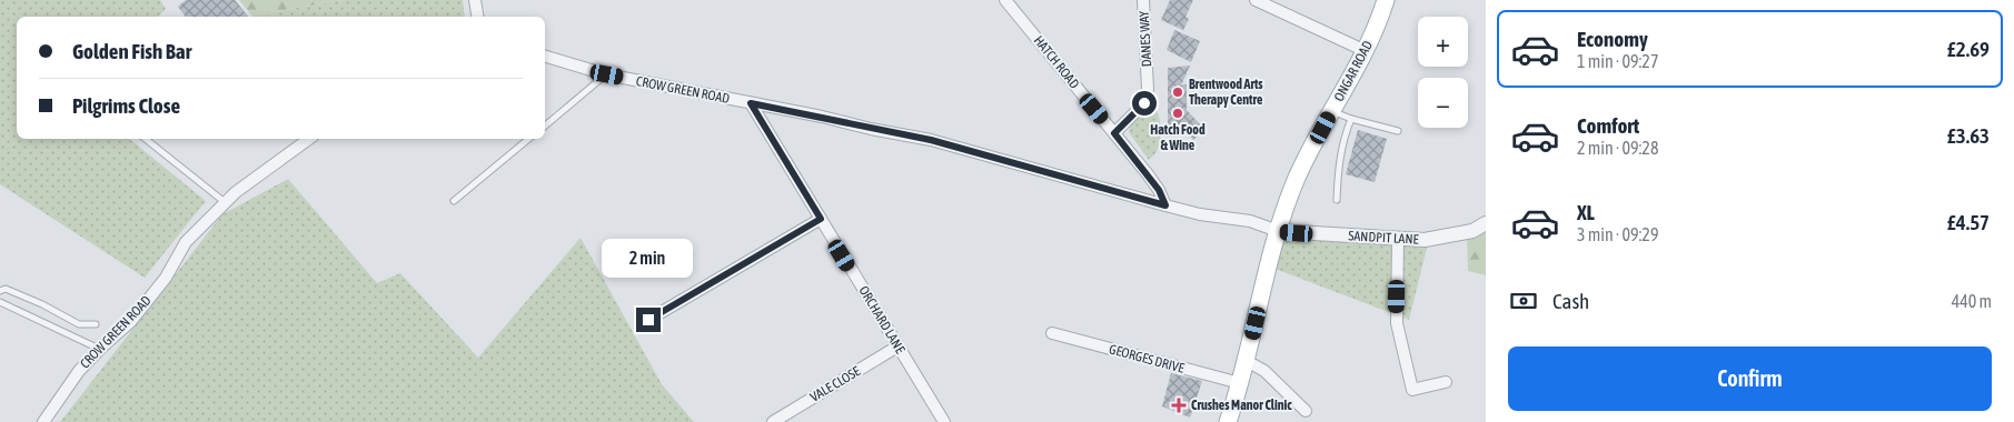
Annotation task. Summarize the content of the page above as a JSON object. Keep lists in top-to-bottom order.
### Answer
{
  "streets": {
    "main road": ["ONGAR ROAD"],
    "street": [
      "DANES WAY",
      "HATCH ROAD",
      "CROW GREEN ROAD",
      "SANDPIT LANE",
      "ORCHARD LANE",
      "GEORGES DRIVE",
      "VALE CLOSE"
    ]
  },
  "crossings": [
    ["DANES WAY", "HATCH ROAD"],
    ["HATCH ROAD", "CROW GREEN ROAD"],
    ["ONGAR ROAD", "CROW GREEN ROAD"],
    ["ONGAR ROAD", "SANDPIT LANE"],
    ["ONGAR ROAD", "GEORGES DRIVE"],
    ["CROW GREEN ROAD", "SANDPIT LANE"],
    ["CROW GREEN ROAD", "ORCHARD LANE"],
    ["ORCHARD LANE", "VALE CLOSE"]
  ],
  "places": {
    "other": ["Brentwood Arts Therapy Centre", "Hatch Food & Wine"],
    "health": ["Crushes Manor Clinic"]
  },
  "page": {
    "list": [
      {
        "name": "Economy",
        "note": "1 min · 09:27",
        "value": "£2.69"
      },
      {
        "name": "Comfort",
        "note": "2 min · 09:28",
        "value": "£3.63"
      },
      {
        "name": "XL",
        "note": "3 min · 09:29",
        "value": "£4.57"
      }
    ],
    "map_buttons": ["+", "−"],
    "banner": ["Golden Fish Bar", "Pilgrims Close"],
    "bubble": "2 min",
    "pay": ["Cash", "440 m"],
    "buttons": "Confirm"
  }
}
